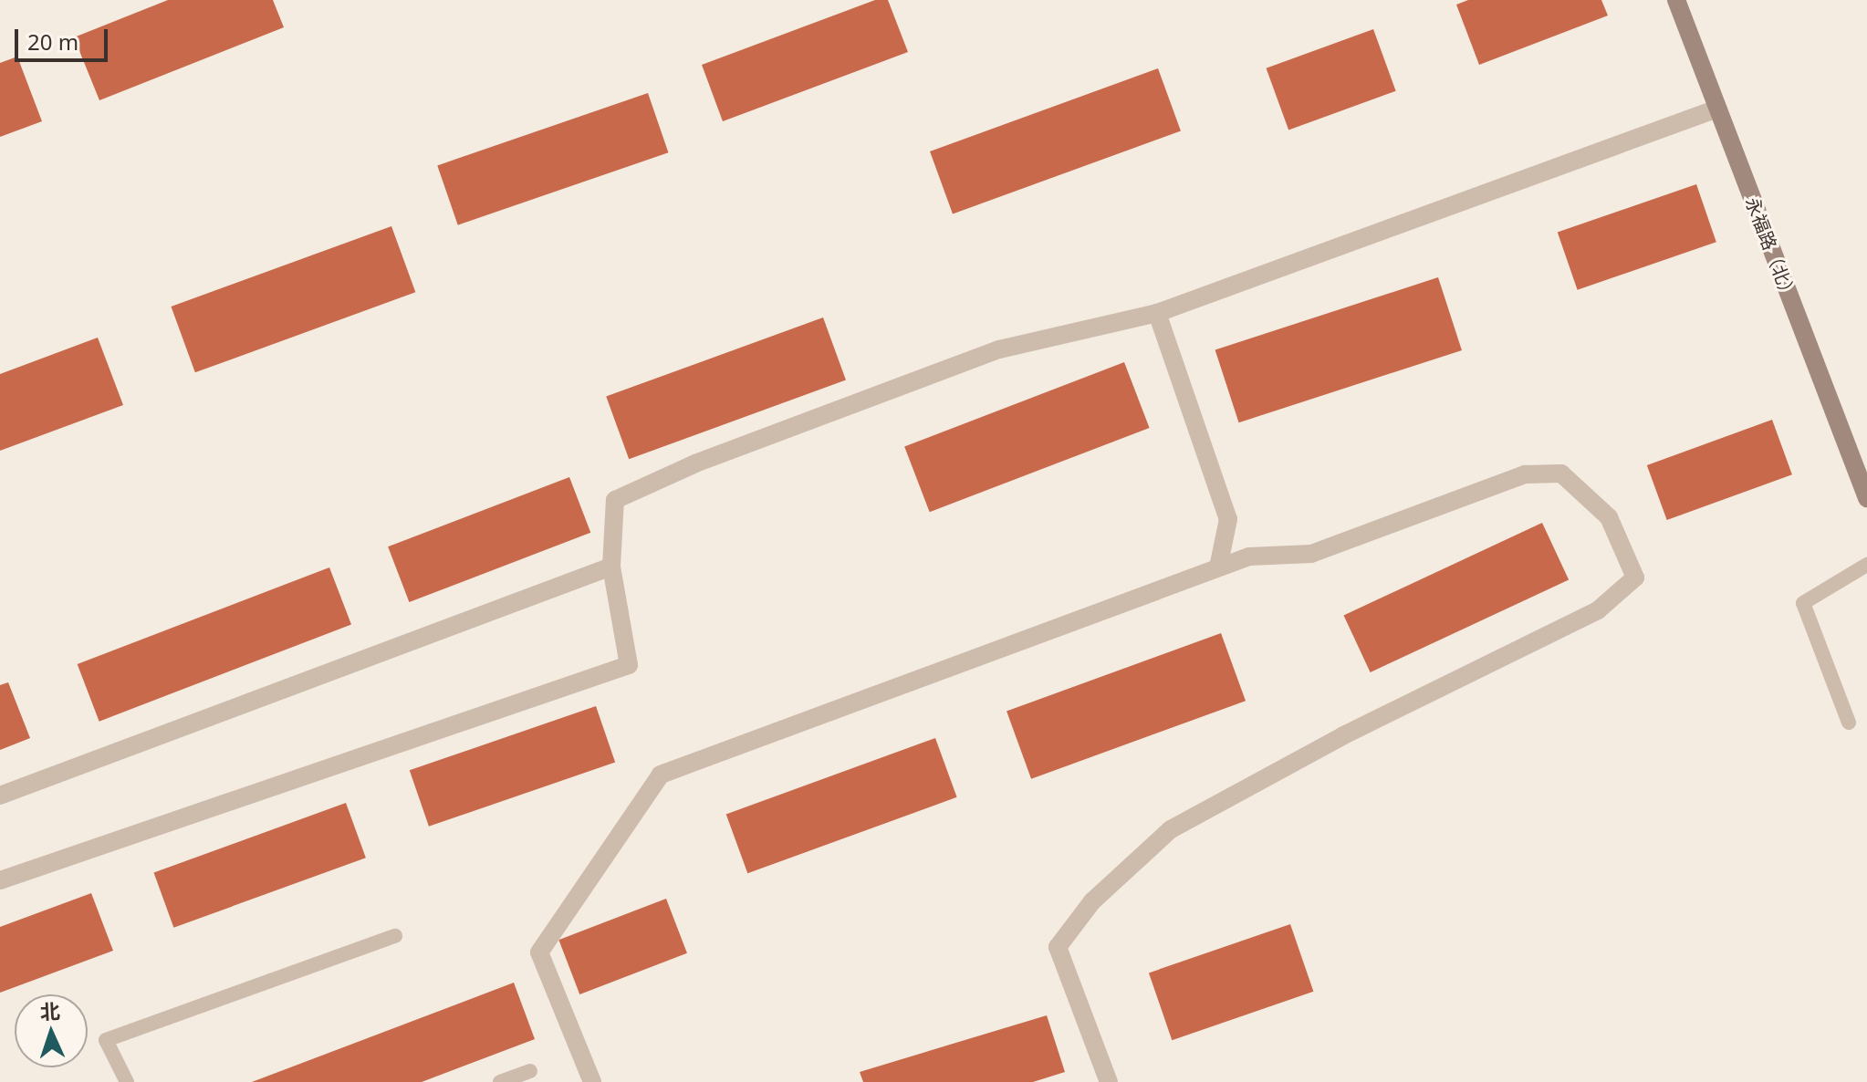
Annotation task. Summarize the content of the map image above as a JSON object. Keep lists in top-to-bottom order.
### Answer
{
  "streets": {
    "street": ["永福路（北）"]
  },
  "scale_bar": "20 m",
  "north": "top"
}
